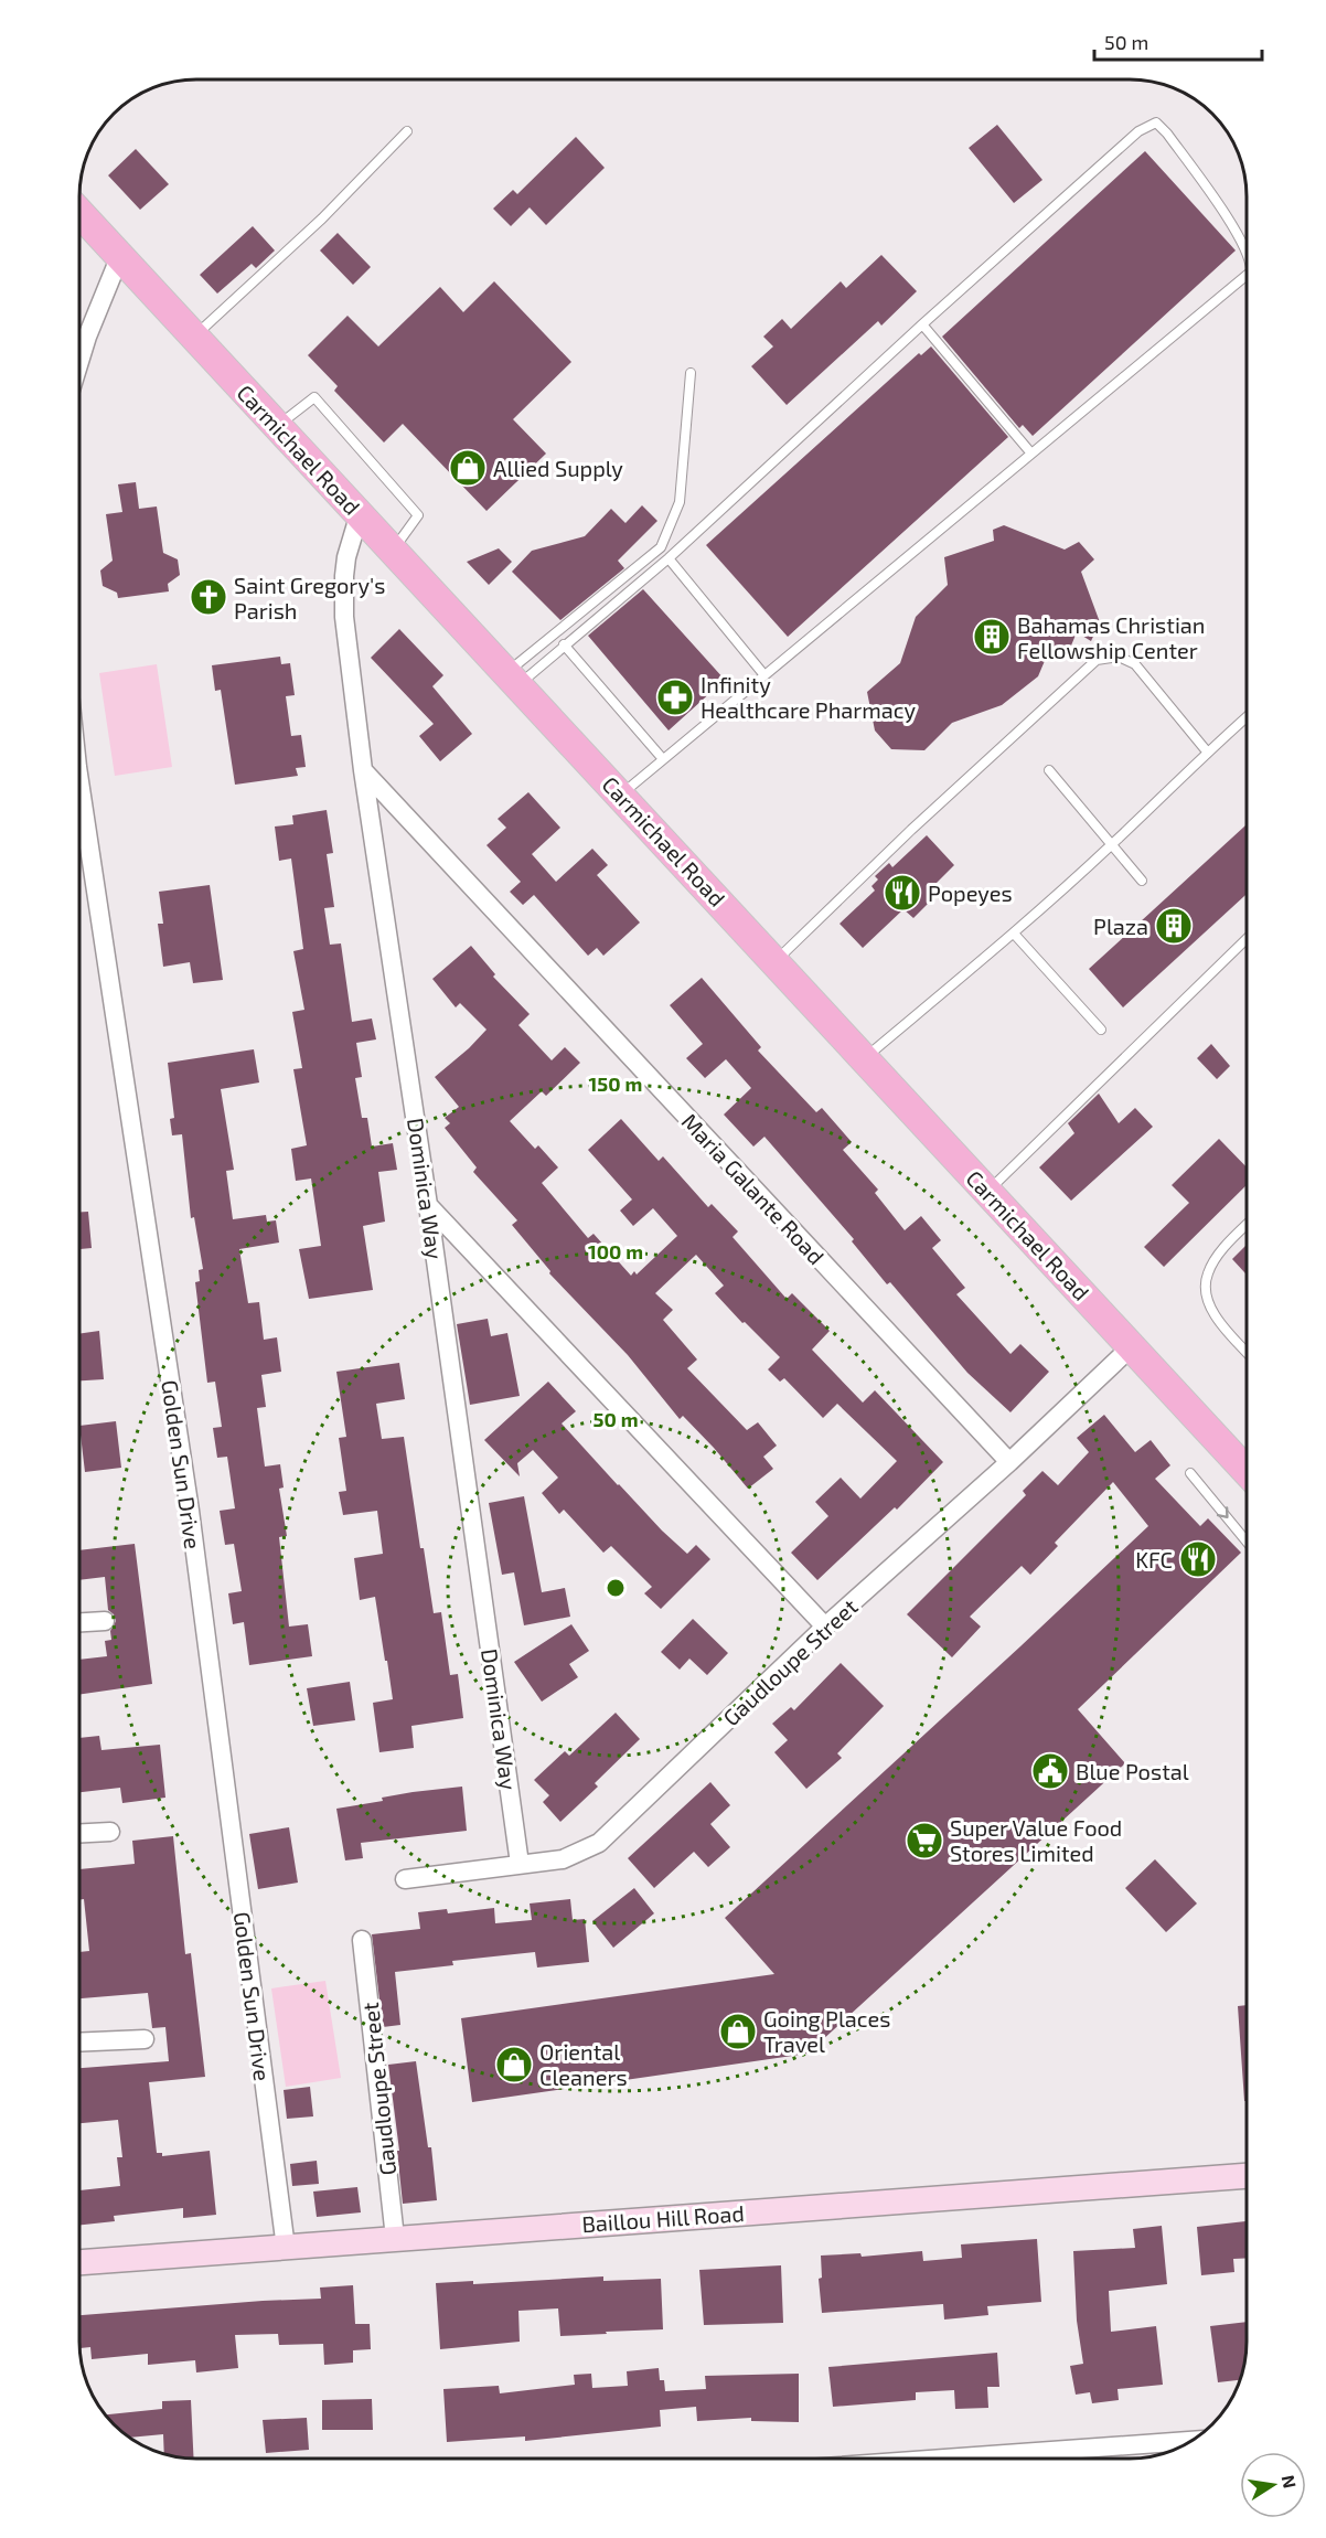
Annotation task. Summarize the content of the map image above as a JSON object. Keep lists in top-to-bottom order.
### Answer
{
  "streets": {
    "main road": ["Carmichael Road", "Baillou Hill Road"],
    "street": [
      "Dominica Way",
      "Maria Galante Road",
      "Golden Sun Drive",
      "Gaudloupe Street"
    ]
  },
  "crossings": [
    ["Carmichael Road", "Dominica Way"],
    ["Carmichael Road", "Gaudloupe Street"],
    ["Dominica Way", "Maria Galante Road"],
    ["Dominica Way", "Gaudloupe Street"],
    ["Maria Galante Road", "Gaudloupe Street"],
    ["Golden Sun Drive", "Baillou Hill Road"],
    ["Gaudloupe Street", "Baillou Hill Road"]
  ],
  "places": {
    "shop": ["Allied Supply", "Going Places Travel", "Oriental Cleaners"],
    "church": ["Saint Gregory's Parish"],
    "building": ["Bahamas Christian Fellowship Center", "Plaza"],
    "pharmacy": ["Infinity Healthcare Pharmacy"],
    "restaurant": ["Popeyes", "KFC"],
    "public building": ["Blue Postal"],
    "supermarket": ["Super Value Food Stores Limited"]
  },
  "scale_bar": "50 m",
  "north": "right",
  "rings": ["150 m", "100 m", "50 m"]
}
